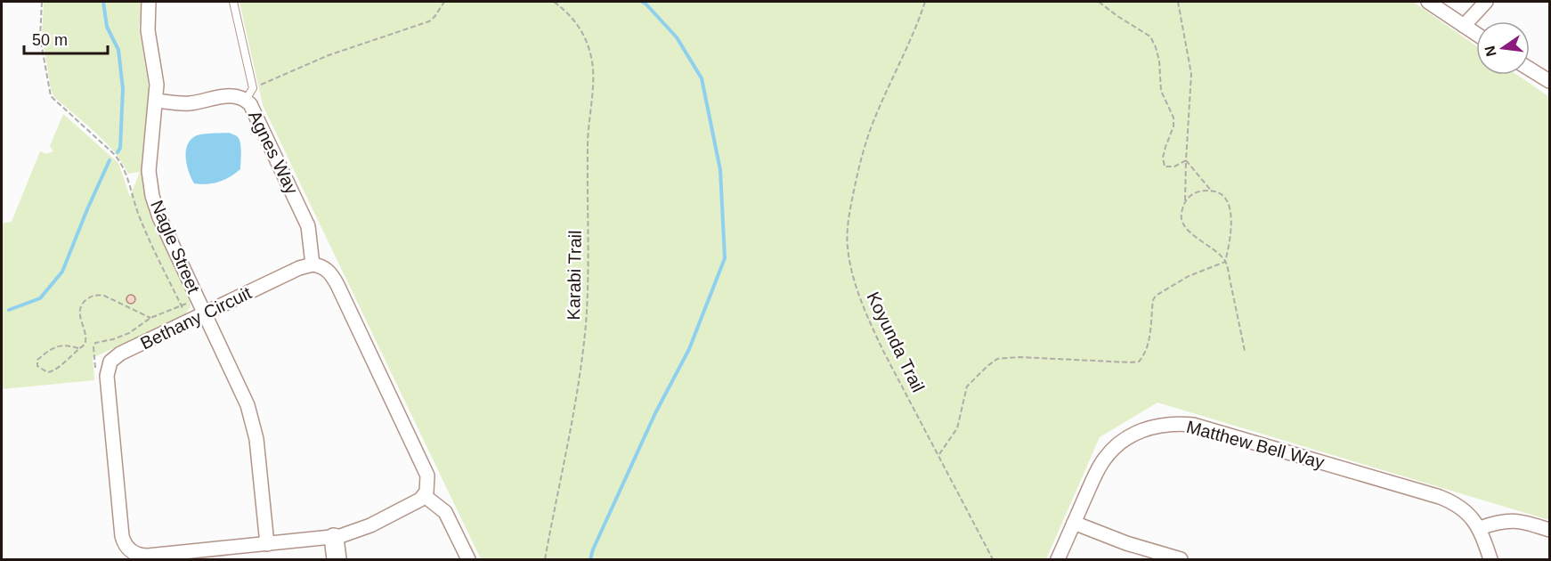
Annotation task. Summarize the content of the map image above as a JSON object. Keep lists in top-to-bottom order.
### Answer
{
  "streets": {
    "street": [
      "Agnes Way",
      "Nagle Street",
      "Bethany Circuit",
      "Matthew Bell Way"
    ],
    "path": ["Karabi Trail", "Koyunda Trail"]
  },
  "crossings": [
    ["Agnes Way", "Nagle Street"],
    ["Agnes Way", "Bethany Circuit"],
    ["Nagle Street", "Bethany Circuit"]
  ],
  "scale_bar": "50 m",
  "north": "left"
}
